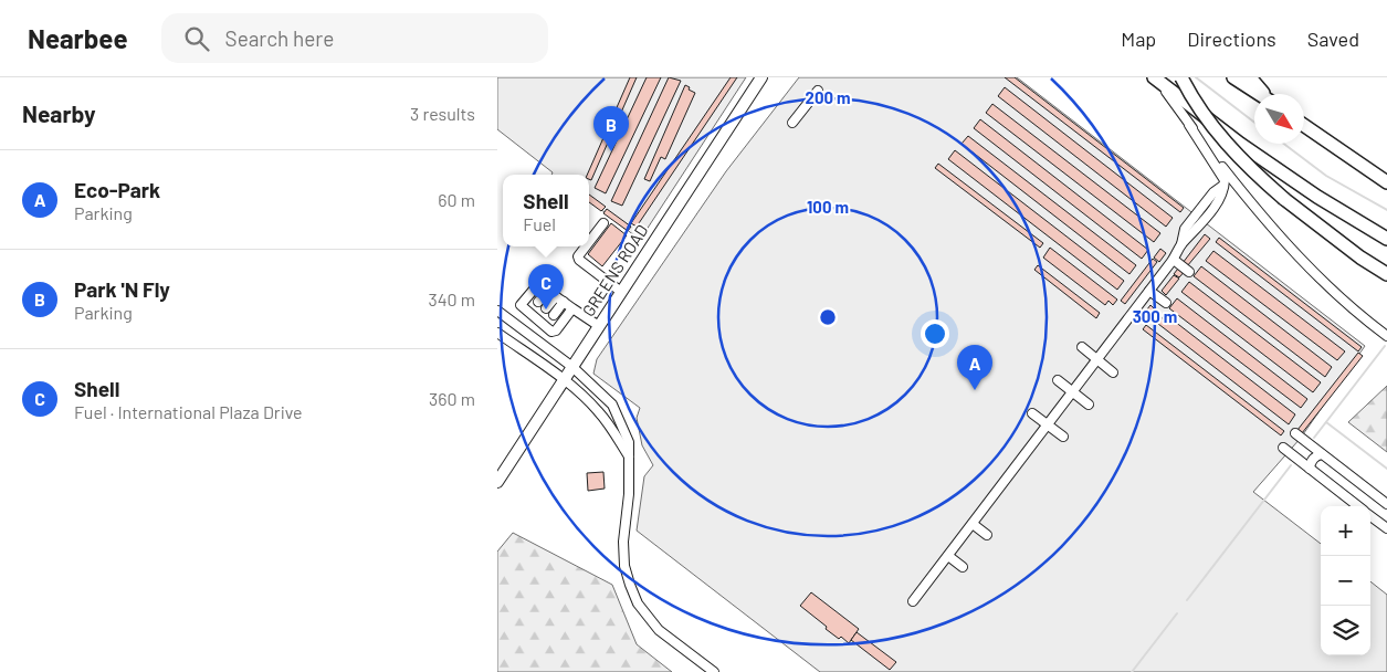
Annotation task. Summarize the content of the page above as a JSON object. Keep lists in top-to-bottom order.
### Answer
{
  "streets": {
    "main road": ["GREENS ROAD"]
  },
  "north": "bottom right",
  "page": {
    "header": "Nearbee",
    "search": "Search here",
    "nav": ["Map", "Directions", "Saved"],
    "heading": ["Nearby", "3 results"],
    "pins": ["B", "C", "A"],
    "list": [
      {
        "mark": "A",
        "name": "Eco-Park",
        "note": "Parking",
        "value": "60 m"
      },
      {
        "mark": "B",
        "name": "Park 'N Fly",
        "note": "Parking",
        "value": "340 m"
      },
      {
        "mark": "C",
        "name": "Shell",
        "note": "Fuel · International Plaza Drive",
        "value": "360 m"
      }
    ],
    "popup": ["Shell", "Fuel"],
    "map_buttons": ["+", "−"]
  },
  "rings": ["200 m", "100 m", "300 m"]
}
